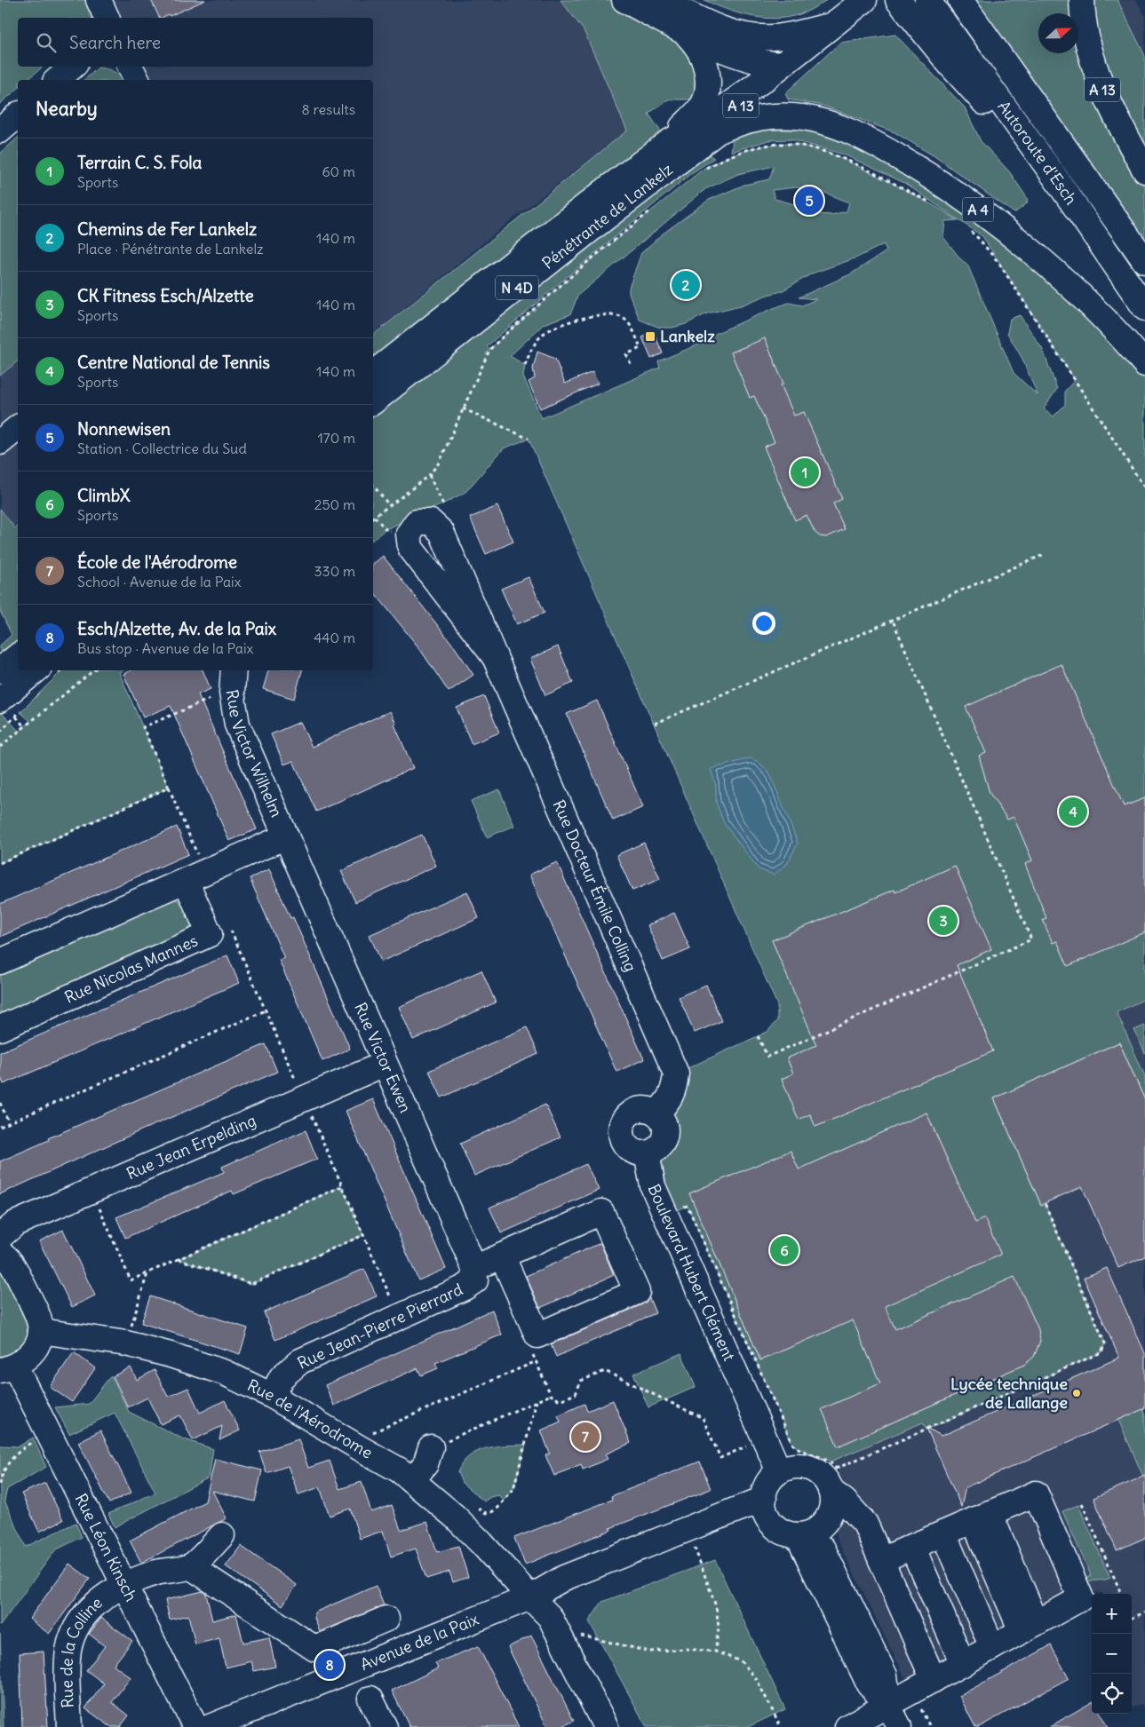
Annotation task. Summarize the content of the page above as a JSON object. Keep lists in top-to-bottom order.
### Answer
{
  "streets": {
    "main road": [
      "A 13",
      "Autoroute d'Esch",
      "A 4",
      "Pénétrante de Lankelz",
      "N 4D",
      "Rue Victor Wilhelm",
      "Rue Docteur Émile Colling",
      "Rue Nicolas Mannes",
      "Rue Victor Ewen",
      "Rue Jean Erpelding",
      "Boulevard Hubert Clément",
      "Rue Jean-Pierre Pierrard",
      "Rue de l'Aérodrome",
      "Rue Léon Kinsch",
      "Avenue de la Paix",
      "Rue de la Colline"
    ]
  },
  "crossings": [
    ["A 13", "A 4"],
    ["A 13", "Pénétrante de Lankelz"],
    ["A 4", "Pénétrante de Lankelz"],
    ["Rue Victor Wilhelm", "Rue Victor Ewen"],
    ["Rue Docteur Émile Colling", "Boulevard Hubert Clément"],
    ["Rue Victor Ewen", "Rue Jean Erpelding"],
    ["Rue Victor Ewen", "Rue Jean-Pierre Pierrard"],
    ["Boulevard Hubert Clément", "Avenue de la Paix"],
    ["Rue Jean-Pierre Pierrard", "Rue de l'Aérodrome"],
    ["Rue de l'Aérodrome", "Avenue de la Paix"],
    ["Rue Léon Kinsch", "Rue de la Colline"]
  ],
  "places": {
    "transit": ["Lankelz"],
    "other": ["Lycée technique de Lallange"]
  },
  "north": "right",
  "page": {
    "search": "Search here",
    "heading": ["Nearby", "8 results"],
    "list": [
      {
        "mark": "1",
        "name": "Terrain C. S. Fola",
        "note": "Sports",
        "value": "60 m"
      },
      {
        "mark": "2",
        "name": "Chemins de Fer Lankelz",
        "note": "Place · Pénétrante de Lankelz",
        "value": "140 m"
      },
      {
        "mark": "3",
        "name": "CK Fitness Esch/Alzette",
        "note": "Sports",
        "value": "140 m"
      },
      {
        "mark": "4",
        "name": "Centre National de Tennis",
        "note": "Sports",
        "value": "140 m"
      },
      {
        "mark": "5",
        "name": "Nonnewisen",
        "note": "Station · Collectrice du Sud",
        "value": "170 m"
      },
      {
        "mark": "6",
        "name": "ClimbX",
        "note": "Sports",
        "value": "250 m"
      },
      {
        "mark": "7",
        "name": "École de l'Aérodrome",
        "note": "School · Avenue de la Paix",
        "value": "330 m"
      },
      {
        "mark": "8",
        "name": "Esch/Alzette, Av. de la Paix",
        "note": "Bus stop · Avenue de la Paix",
        "value": "440 m"
      }
    ],
    "pins": [
      "5",
      "2",
      "1",
      "4",
      "3",
      "6",
      "7",
      "8"
    ],
    "map_buttons": ["+", "−"]
  }
}
